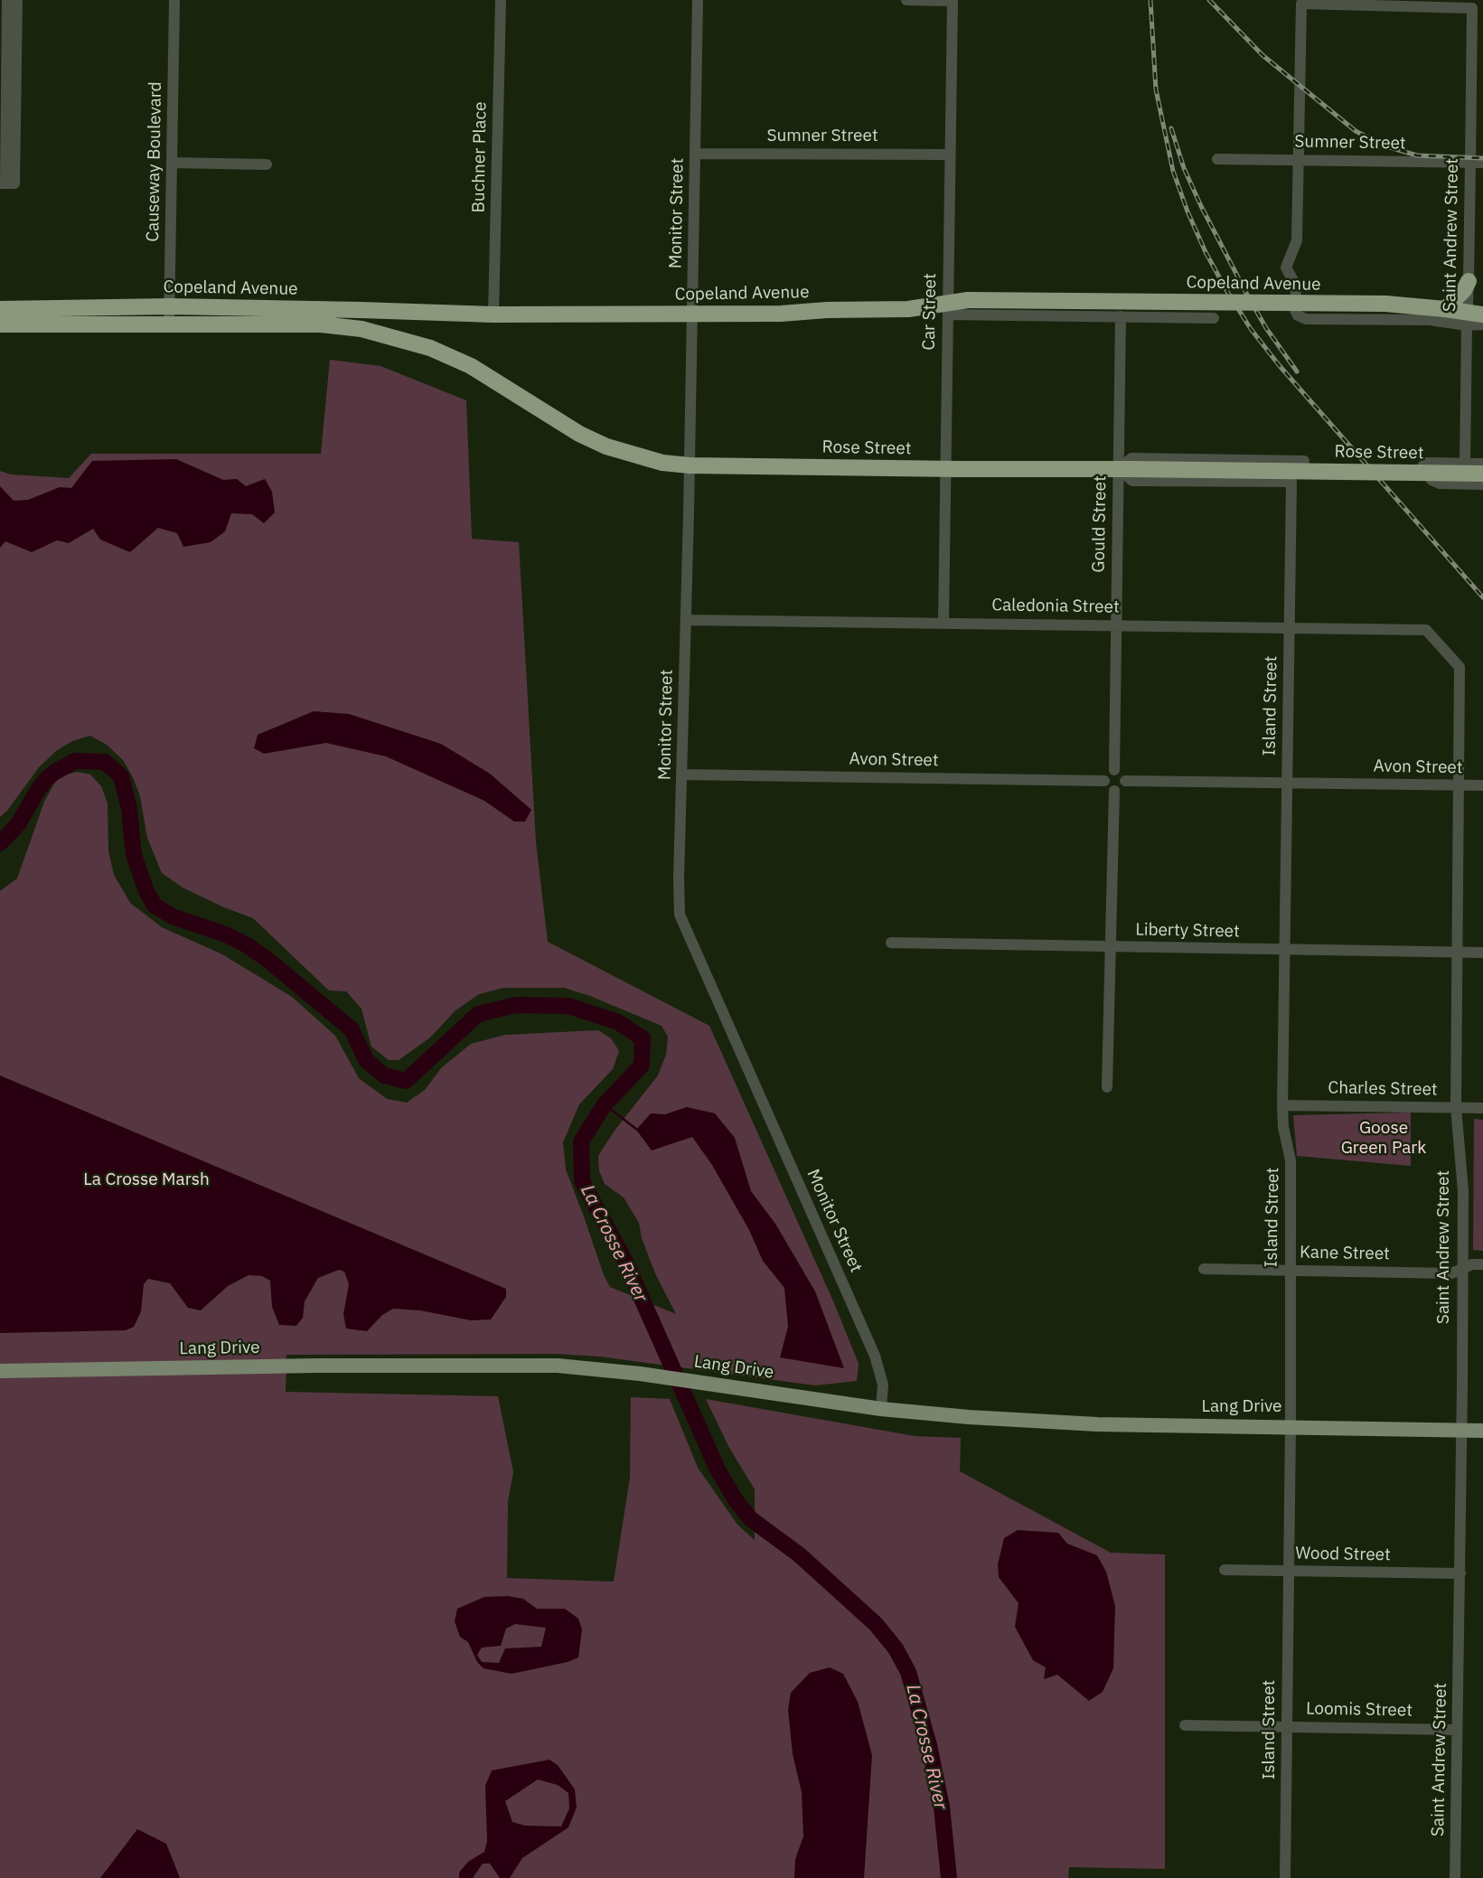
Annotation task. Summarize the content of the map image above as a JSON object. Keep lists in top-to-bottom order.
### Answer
{
  "streets": {
    "highway": ["Copeland Avenue", "Rose Street"],
    "main road": ["Lang Drive"],
    "street": [
      "Sumner Street",
      "Buchner Place",
      "Causeway Boulevard",
      "Monitor Street",
      "Saint Andrew Street",
      "Car Street",
      "Gould Street",
      "Caledonia Street",
      "Island Street",
      "Avon Street",
      "Liberty Street",
      "Charles Street",
      "Kane Street",
      "Wood Street",
      "Loomis Street"
    ]
  },
  "crossings": [
    ["Sumner Street", "Monitor Street"],
    ["Sumner Street", "Saint Andrew Street"],
    ["Sumner Street", "Car Street"],
    ["Buchner Place", "Copeland Avenue"],
    ["Causeway Boulevard", "Copeland Avenue"],
    ["Monitor Street", "Copeland Avenue"],
    ["Monitor Street", "Rose Street"],
    ["Monitor Street", "Caledonia Street"],
    ["Monitor Street", "Avon Street"],
    ["Monitor Street", "Lang Drive"],
    ["Saint Andrew Street", "Copeland Avenue"],
    ["Saint Andrew Street", "Caledonia Street"],
    ["Saint Andrew Street", "Avon Street"],
    ["Saint Andrew Street", "Liberty Street"],
    ["Saint Andrew Street", "Charles Street"],
    ["Saint Andrew Street", "Kane Street"],
    ["Saint Andrew Street", "Lang Drive"],
    ["Saint Andrew Street", "Wood Street"],
    ["Saint Andrew Street", "Loomis Street"],
    ["Copeland Avenue", "Car Street"],
    ["Copeland Avenue", "Rose Street"],
    ["Car Street", "Rose Street"],
    ["Car Street", "Caledonia Street"],
    ["Rose Street", "Gould Street"],
    ["Rose Street", "Island Street"],
    ["Gould Street", "Caledonia Street"],
    ["Gould Street", "Island Street"],
    ["Gould Street", "Avon Street"],
    ["Caledonia Street", "Island Street"],
    ["Island Street", "Avon Street"],
    ["Island Street", "Liberty Street"],
    ["Island Street", "Charles Street"],
    ["Island Street", "Kane Street"],
    ["Island Street", "Lang Drive"],
    ["Island Street", "Wood Street"],
    ["Island Street", "Loomis Street"]
  ],
  "water": ["La Crosse River"],
  "parks": ["Goose Green Park", "La Crosse Marsh"]
}
